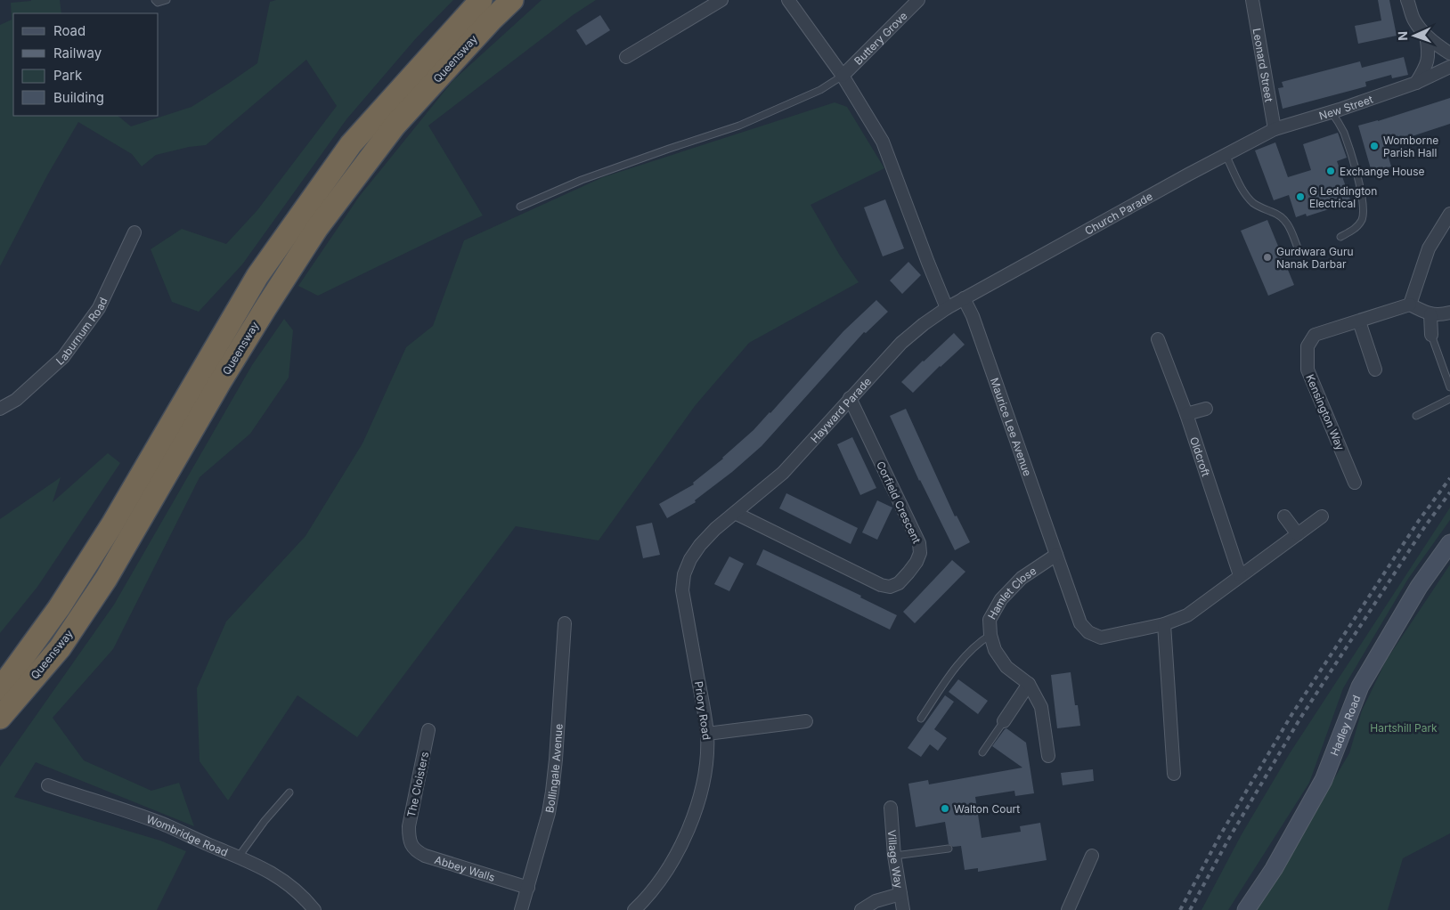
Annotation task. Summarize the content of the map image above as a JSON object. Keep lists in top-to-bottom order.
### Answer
{
  "streets": {
    "highway": ["Queensway"],
    "street": [
      "Buttery Grove",
      "Leonard Street",
      "New Street",
      "Church Parade",
      "Laburnum Road",
      "Hayward Parade",
      "Kensington Way",
      "Maurice Lee Avenue",
      "Oldcroft",
      "Corfield Crescent",
      "Hamlet Close",
      "Priory Road",
      "Hadley Road",
      "Bollingale Avenue",
      "The Cloisters",
      "Wombridge Road",
      "Village Way",
      "Abbey Walls"
    ]
  },
  "crossings": [
    ["Leonard Street", "New Street"],
    ["Leonard Street", "Church Parade"],
    ["New Street", "Church Parade"],
    ["Church Parade", "Hayward Parade"],
    ["Church Parade", "Maurice Lee Avenue"],
    ["Hayward Parade", "Corfield Crescent"],
    ["Hayward Parade", "Priory Road"],
    ["Maurice Lee Avenue", "Hamlet Close"],
    ["Corfield Crescent", "Priory Road"],
    ["Bollingale Avenue", "Abbey Walls"],
    ["The Cloisters", "Abbey Walls"]
  ],
  "parks": ["Hartshill Park"],
  "places": [
    "Womborne Parish Hall",
    "Exchange House",
    "G Leddington Electrical",
    "Gurdwara Guru Nanak Darbar",
    "Walton Court"
  ],
  "legend": [
    "Road",
    "Railway",
    "Park",
    "Building"
  ],
  "north": "left"
}
